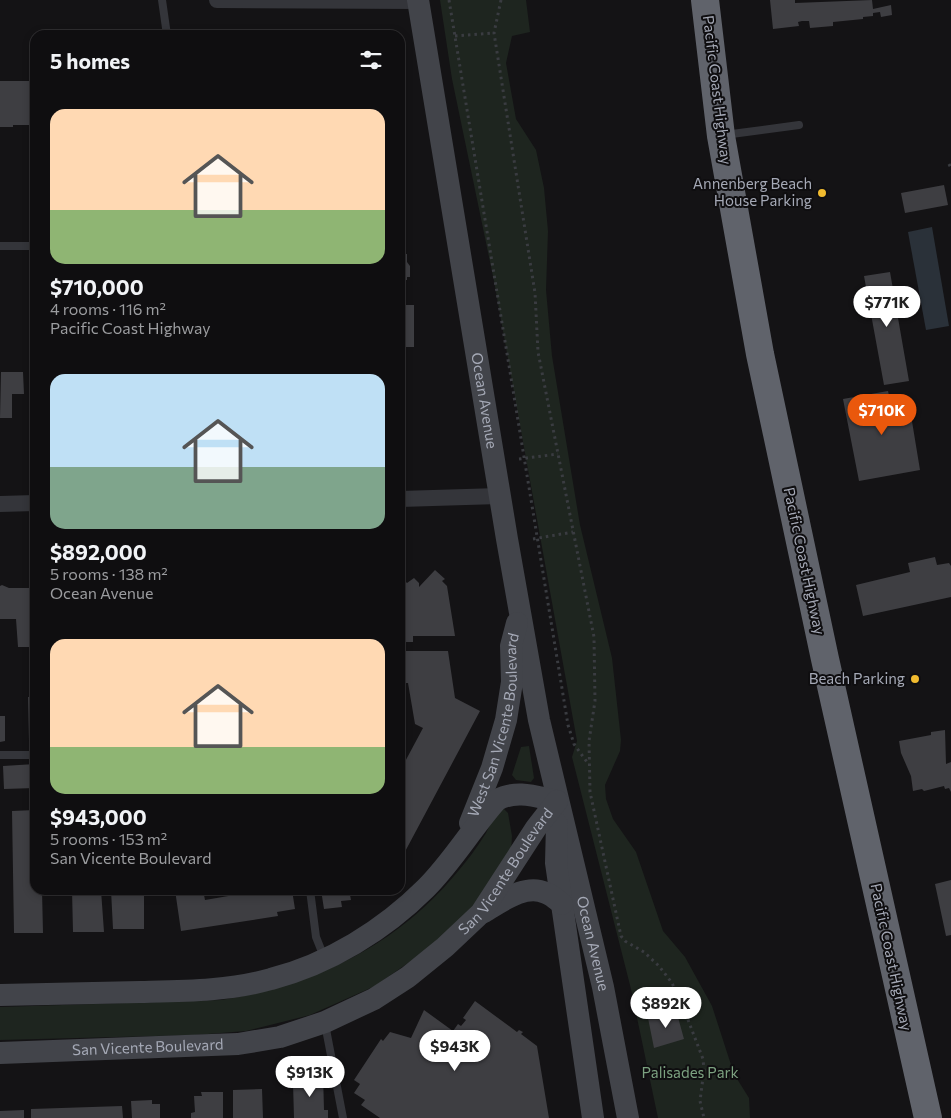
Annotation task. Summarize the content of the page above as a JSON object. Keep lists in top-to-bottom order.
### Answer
{
  "streets": {
    "highway": ["Pacific Coast Highway"],
    "main road": ["Ocean Avenue", "West San Vicente Boulevard", "San Vicente Boulevard"]
  },
  "crossings": [
    ["Ocean Avenue", "West San Vicente Boulevard"],
    ["Ocean Avenue", "San Vicente Boulevard"],
    ["West San Vicente Boulevard", "San Vicente Boulevard"]
  ],
  "parks": ["Palisades Park"],
  "places": ["Annenberg Beach House Parking", "Beach Parking"],
  "page": {
    "heading": "5 homes",
    "list": [
      {
        "name": "$710,000",
        "note": "4 rooms · 116 m² · Pacific Coast Highway"
      },
      {
        "name": "$892,000",
        "note": "5 rooms · 138 m² · Ocean Avenue"
      },
      {
        "name": "$943,000",
        "note": "5 rooms · 153 m² · San Vicente Boulevard"
      }
    ],
    "price": [
      "$771K",
      "$710K",
      "$892K",
      "$943K",
      "$913K"
    ]
  }
}
